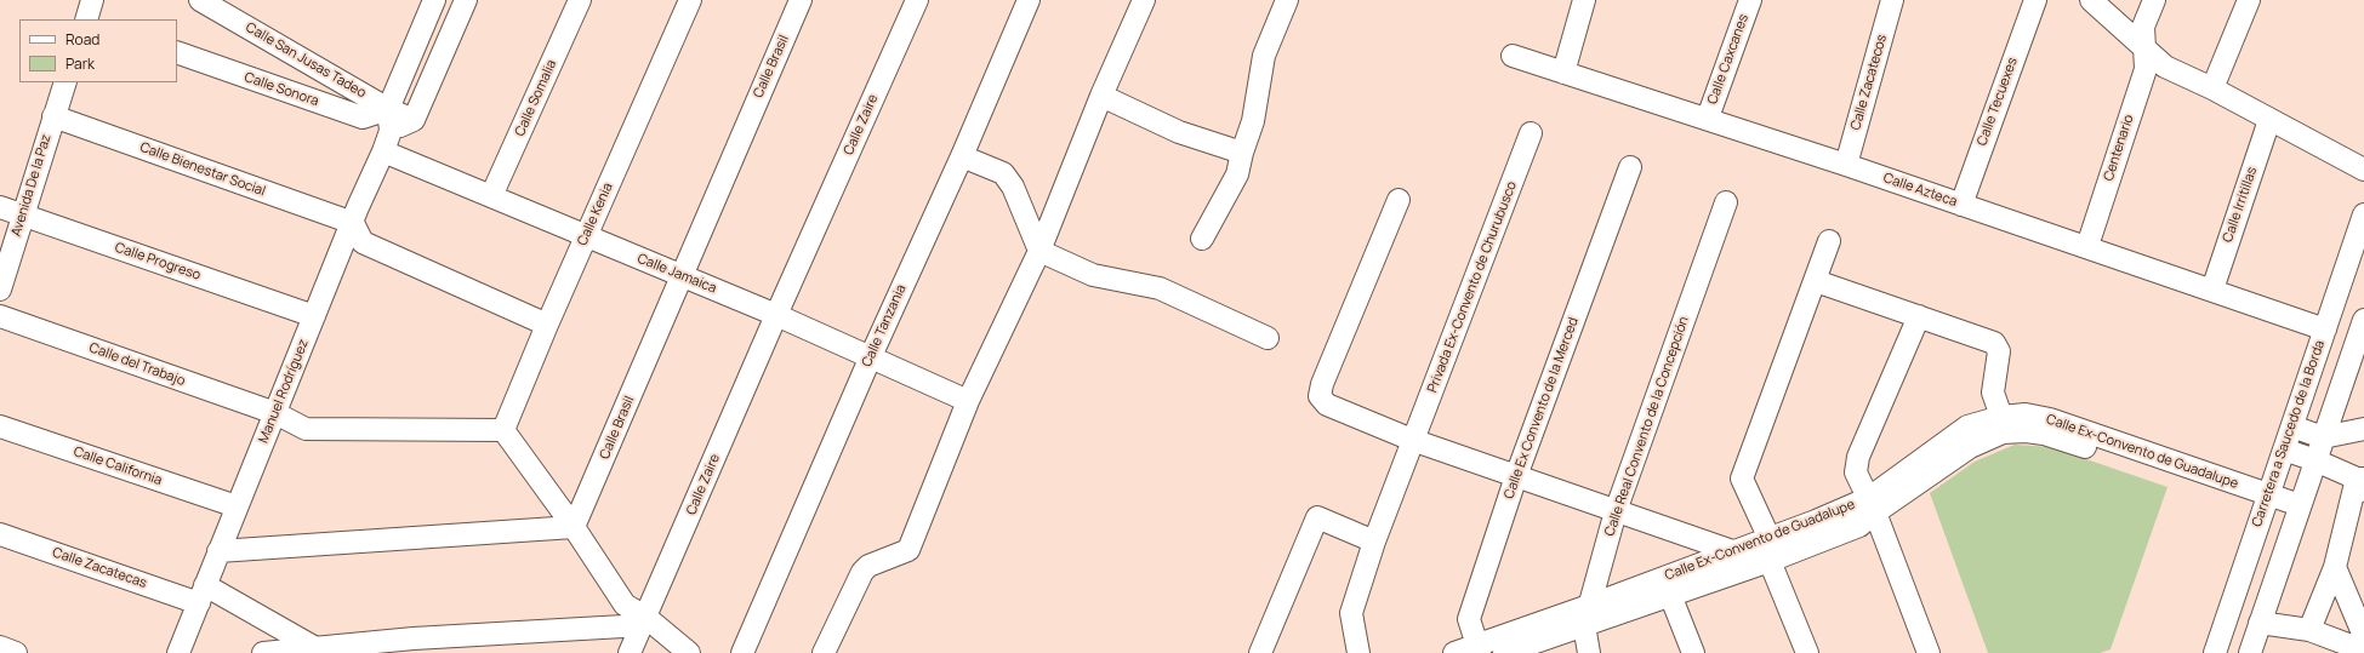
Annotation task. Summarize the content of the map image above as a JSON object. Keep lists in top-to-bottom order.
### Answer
{
  "streets": {
    "street": [
      "Calle Caxcanes",
      "Calle San Jusas Tadeo",
      "Calle Brasil",
      "Calle Zacatecos",
      "Calle Sonora",
      "Calle Somalia",
      "Calle Tecuexes",
      "Calle Zaire",
      "Centenario",
      "Calle Bienestar Social",
      "Avenida De la Paz",
      "Calle Azteca",
      "Calle Irritillas",
      "Calle Kenia",
      "Calle Progreso",
      "Calle Jamaica",
      "Privada Ex-Convento de Churubusco",
      "Calle Tanzania",
      "Calle del Trabajo",
      "Manuel Rodríguez",
      "Calle Ex Convento de la Merced",
      "Calle Real Convento de la Concepción",
      "Carretera a Saucedo de la Borda",
      "Calle Ex-Convento de Guadalupe",
      "Calle California",
      "Calle Zacatecas"
    ]
  },
  "crossings": [
    ["Calle Caxcanes", "Calle Azteca"],
    ["Calle San Jusas Tadeo", "Calle Sonora"],
    ["Calle San Jusas Tadeo", "Manuel Rodríguez"],
    ["Calle Brasil", "Calle Jamaica"],
    ["Calle Zacatecos", "Calle Azteca"],
    ["Calle Sonora", "Manuel Rodríguez"],
    ["Calle Somalia", "Calle Jamaica"],
    ["Calle Tecuexes", "Calle Azteca"],
    ["Calle Zaire", "Calle Jamaica"],
    ["Centenario", "Calle Azteca"],
    ["Calle Bienestar Social", "Avenida De la Paz"],
    ["Calle Bienestar Social", "Manuel Rodríguez"],
    ["Avenida De la Paz", "Calle Progreso"],
    ["Calle Azteca", "Calle Irritillas"],
    ["Calle Azteca", "Carretera a Saucedo de la Borda"],
    ["Calle Kenia", "Calle Jamaica"],
    ["Calle Kenia", "Calle del Trabajo"],
    ["Calle Progreso", "Manuel Rodríguez"],
    ["Calle Jamaica", "Calle Tanzania"],
    ["Calle Jamaica", "Manuel Rodríguez"],
    ["Calle del Trabajo", "Manuel Rodríguez"],
    ["Manuel Rodríguez", "Calle California"],
    ["Manuel Rodríguez", "Calle Zacatecas"],
    ["Calle Ex Convento de la Merced", "Calle Ex-Convento de Guadalupe"],
    ["Calle Real Convento de la Concepción", "Calle Ex-Convento de Guadalupe"],
    ["Carretera a Saucedo de la Borda", "Calle Ex-Convento de Guadalupe"]
  ],
  "legend": ["Road", "Park"]
}
